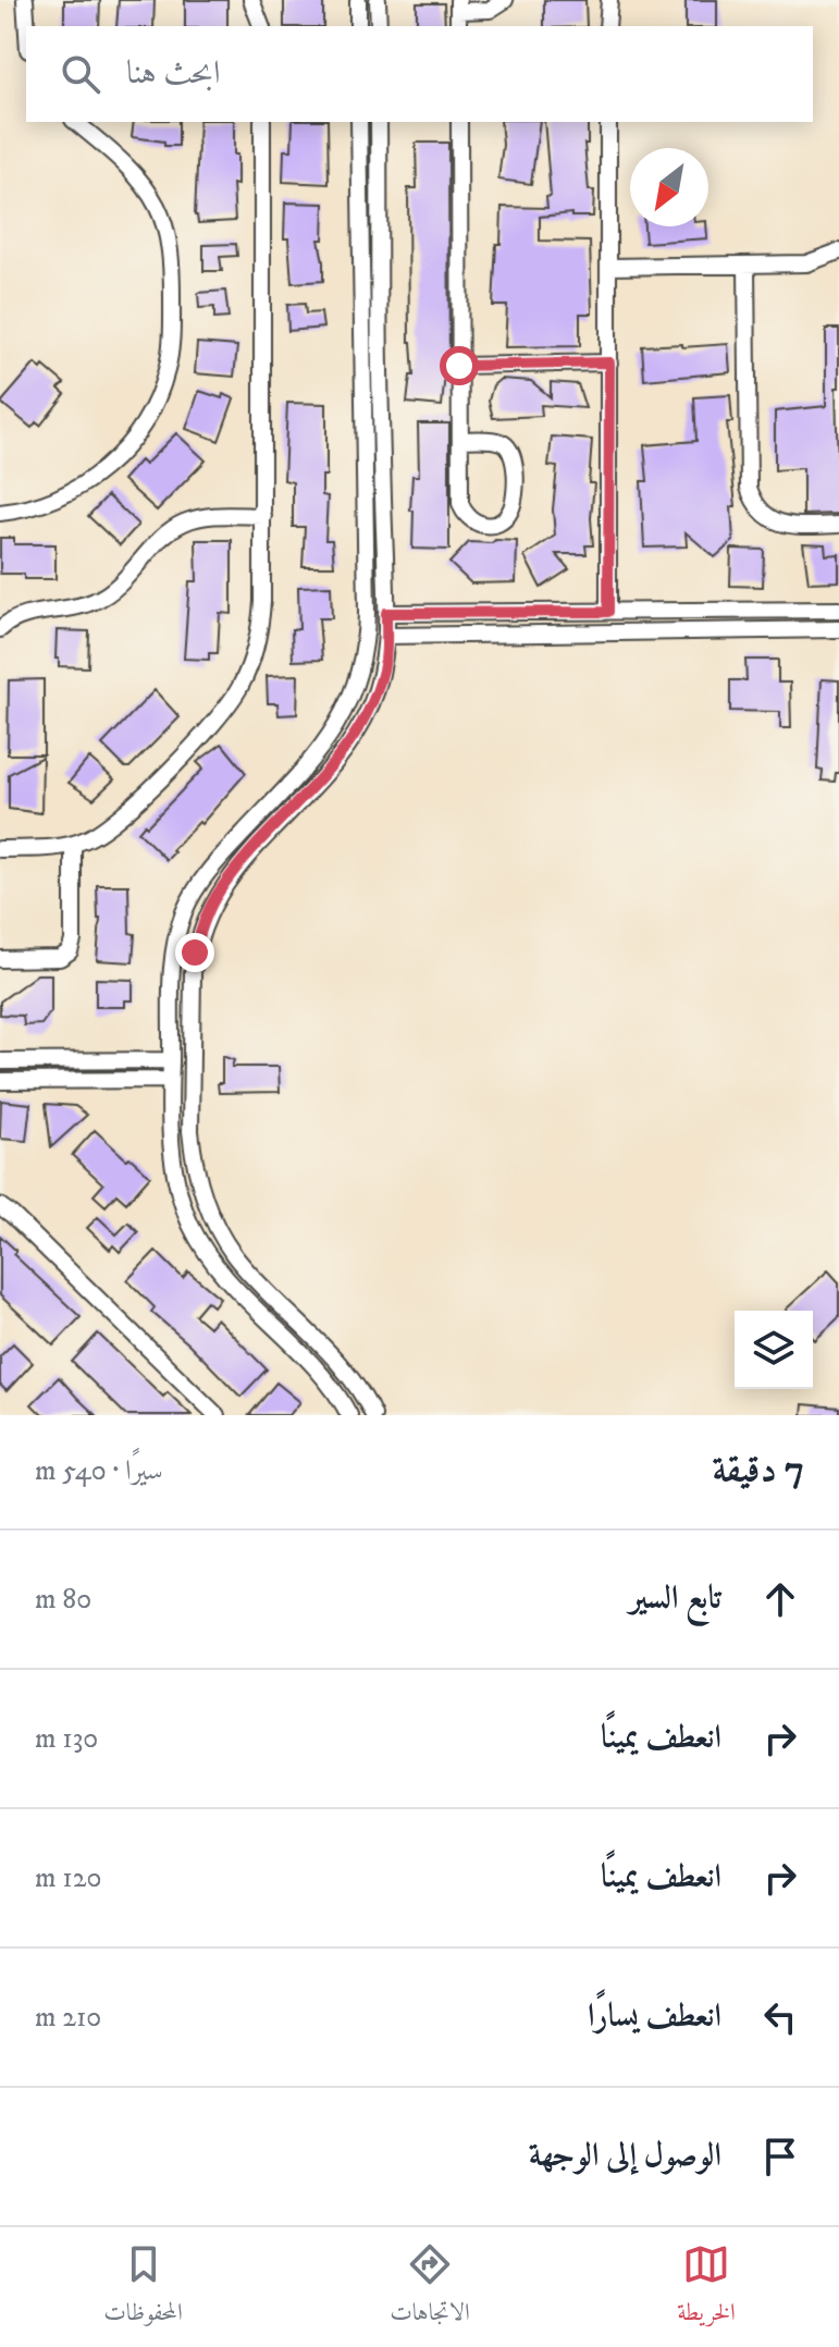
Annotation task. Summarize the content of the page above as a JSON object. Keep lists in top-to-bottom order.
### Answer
{
  "north": "bottom left",
  "page": {
    "search": "ابحث هنا",
    "heading": ["7 دقيقة", "سيرًا · 540 m"],
    "list": [
      ["تابع السير", "80 m"],
      ["انعطف يمينًا", "130 m"],
      ["انعطف يمينًا", "120 m"],
      ["انعطف يسارًا", "210 m"],
      "الوصول إلى الوجهة"
    ],
    "nav": ["الخريطة", "الاتجاهات", "المحفوظات"]
  }
}
